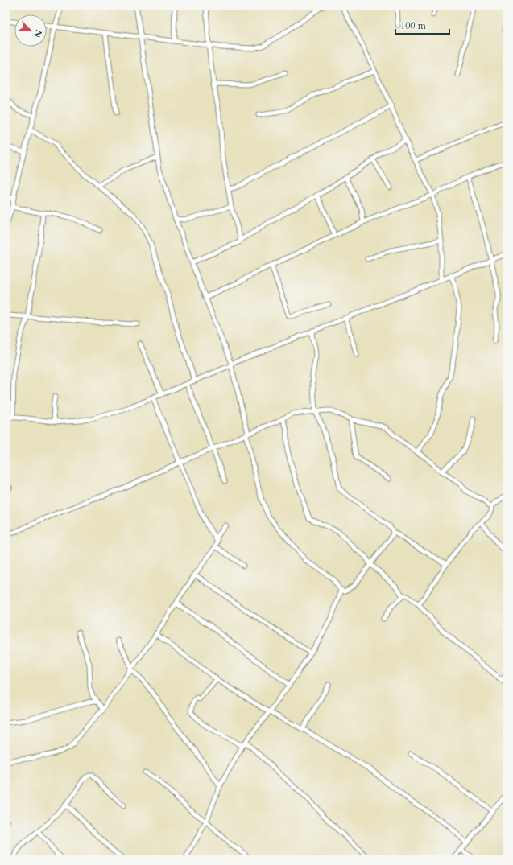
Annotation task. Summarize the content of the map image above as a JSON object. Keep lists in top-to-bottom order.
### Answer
{
  "scale_bar": "100 m",
  "north": "bottom right"
}
